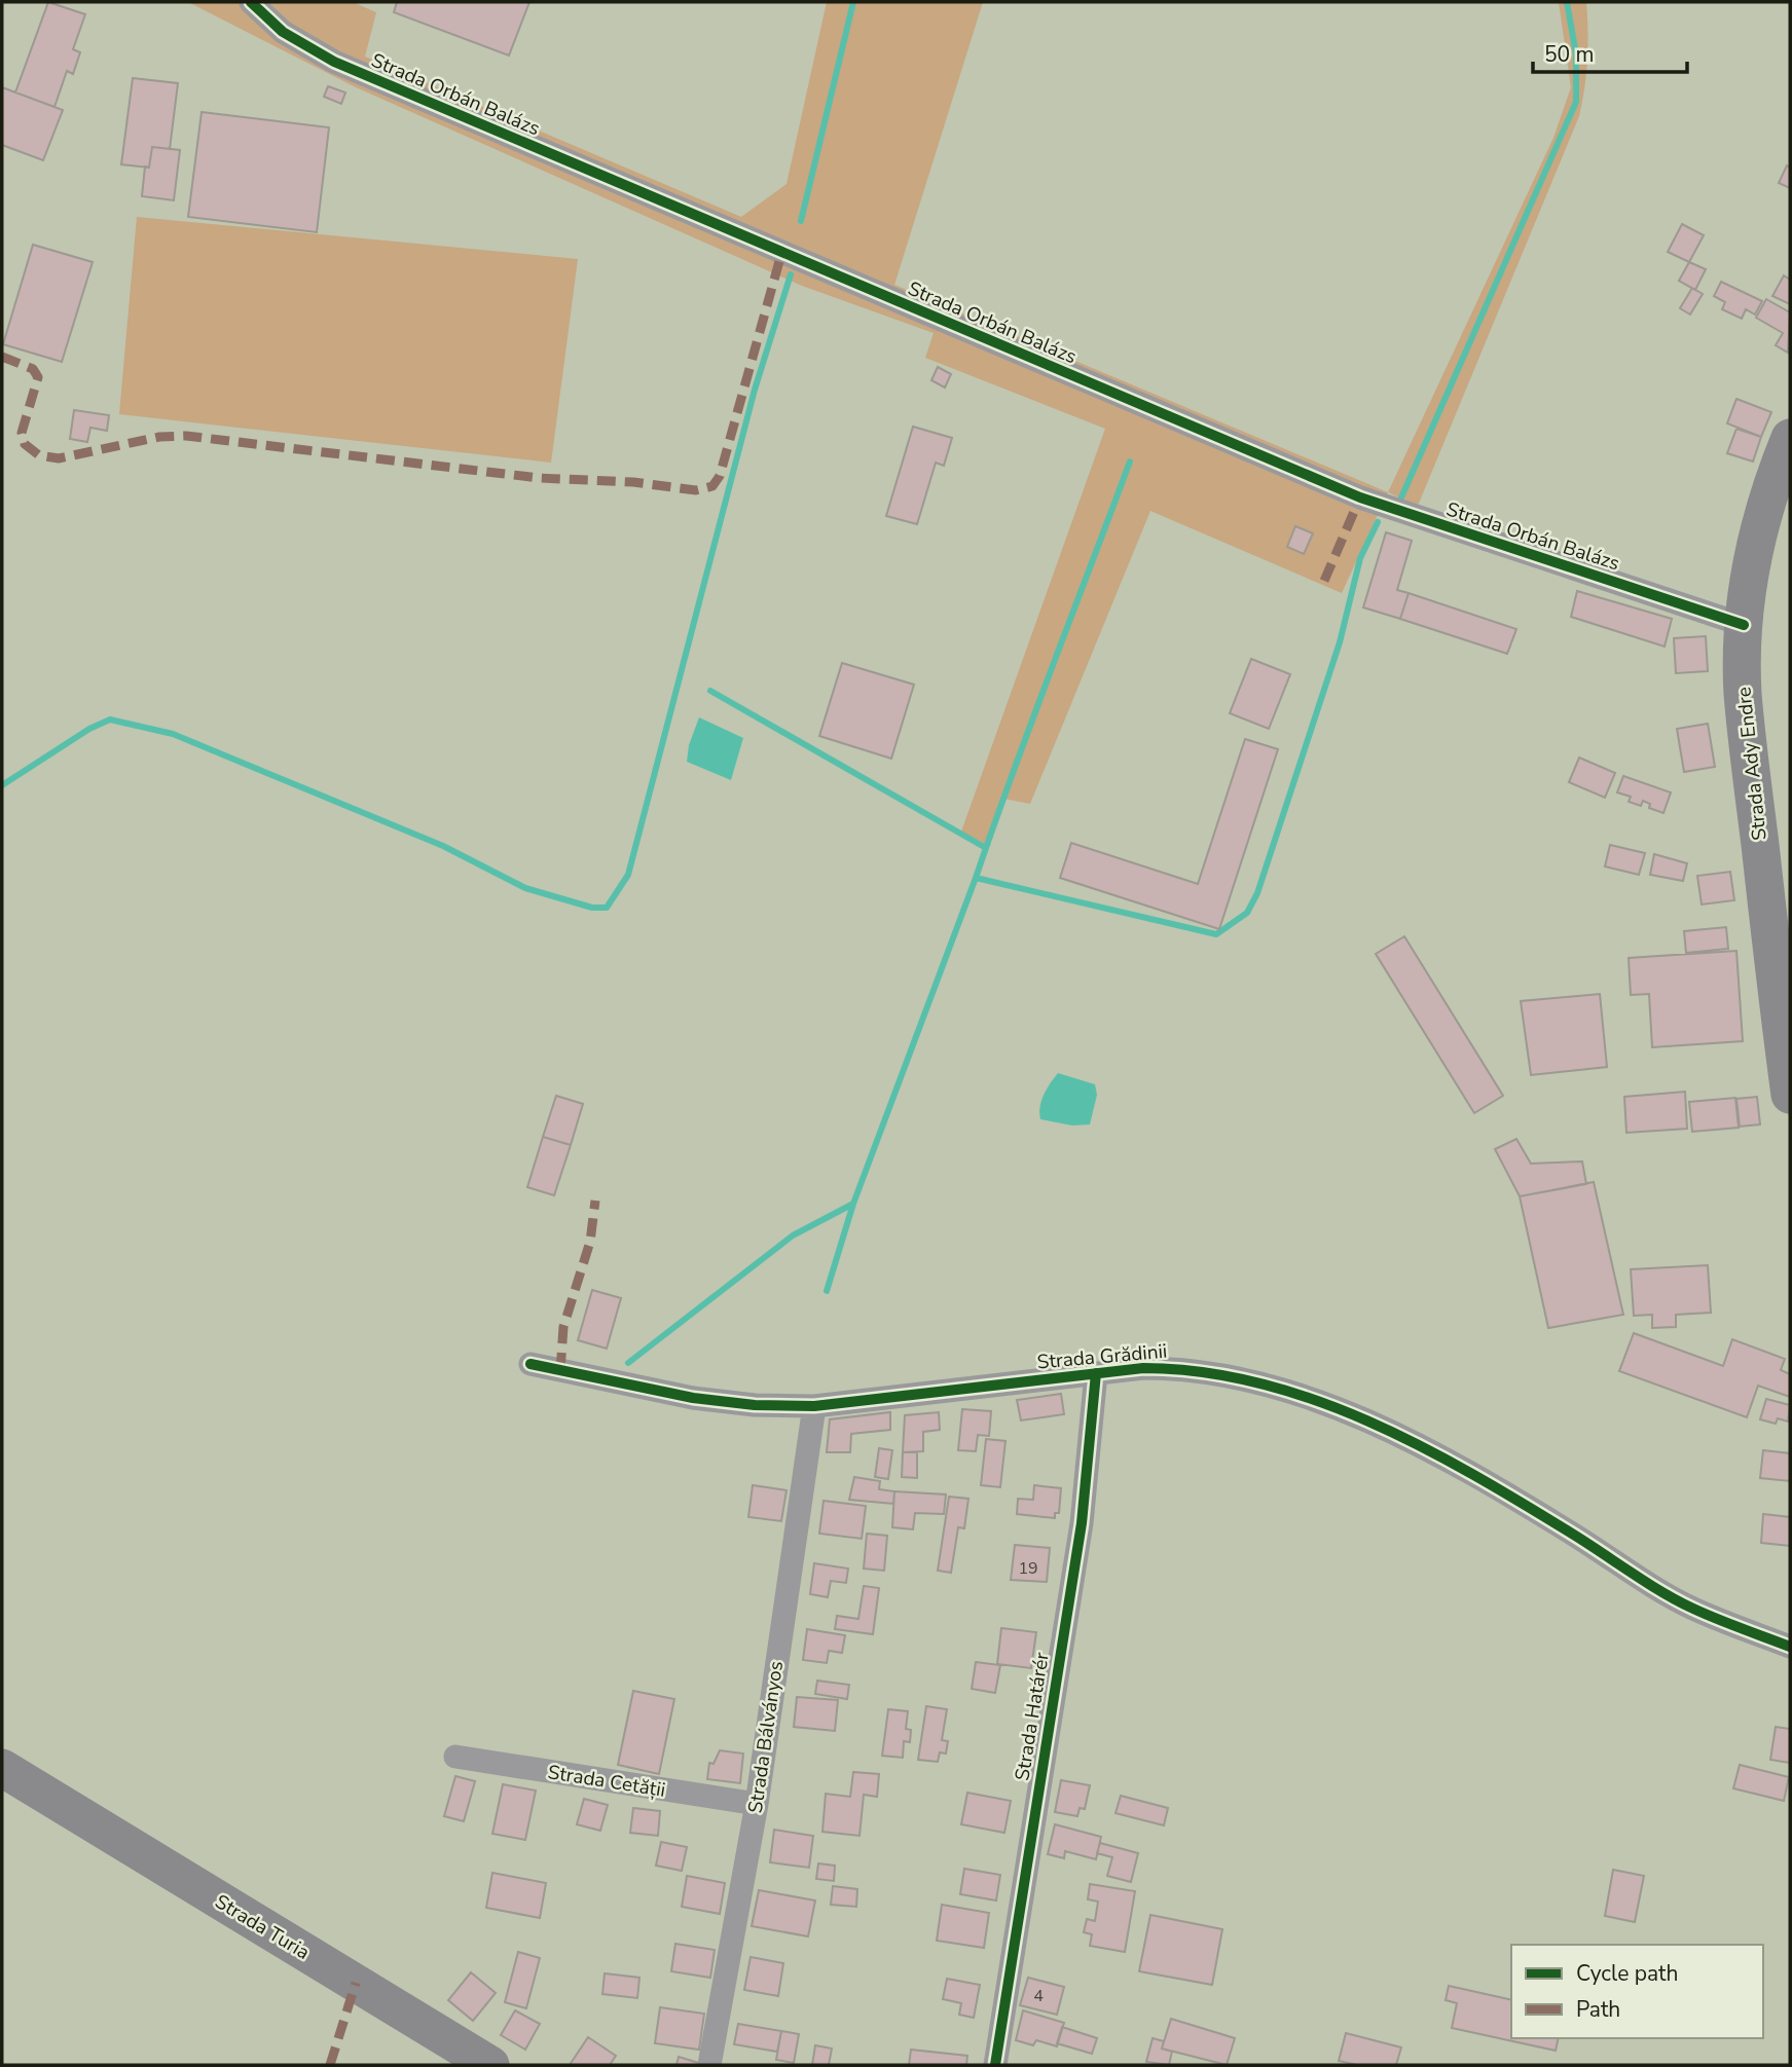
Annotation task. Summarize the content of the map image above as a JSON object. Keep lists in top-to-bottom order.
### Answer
{
  "streets": {
    "main road": ["Strada Ady Endre", "Strada Turia"],
    "street": [
      "Strada Orbán Balázs",
      "Strada Grădinii",
      "Strada Határér",
      "Strada Bálványos",
      "Strada Cetății"
    ]
  },
  "crossings": [
    ["Strada Orbán Balázs", "Strada Ady Endre"],
    ["Strada Grădinii", "Strada Határér"],
    ["Strada Grădinii", "Strada Bálványos"],
    ["Strada Bálványos", "Strada Cetății"]
  ],
  "house_numbers": ["19", "4"],
  "legend": ["Cycle path", "Path"],
  "scale_bar": "50 m"
}
